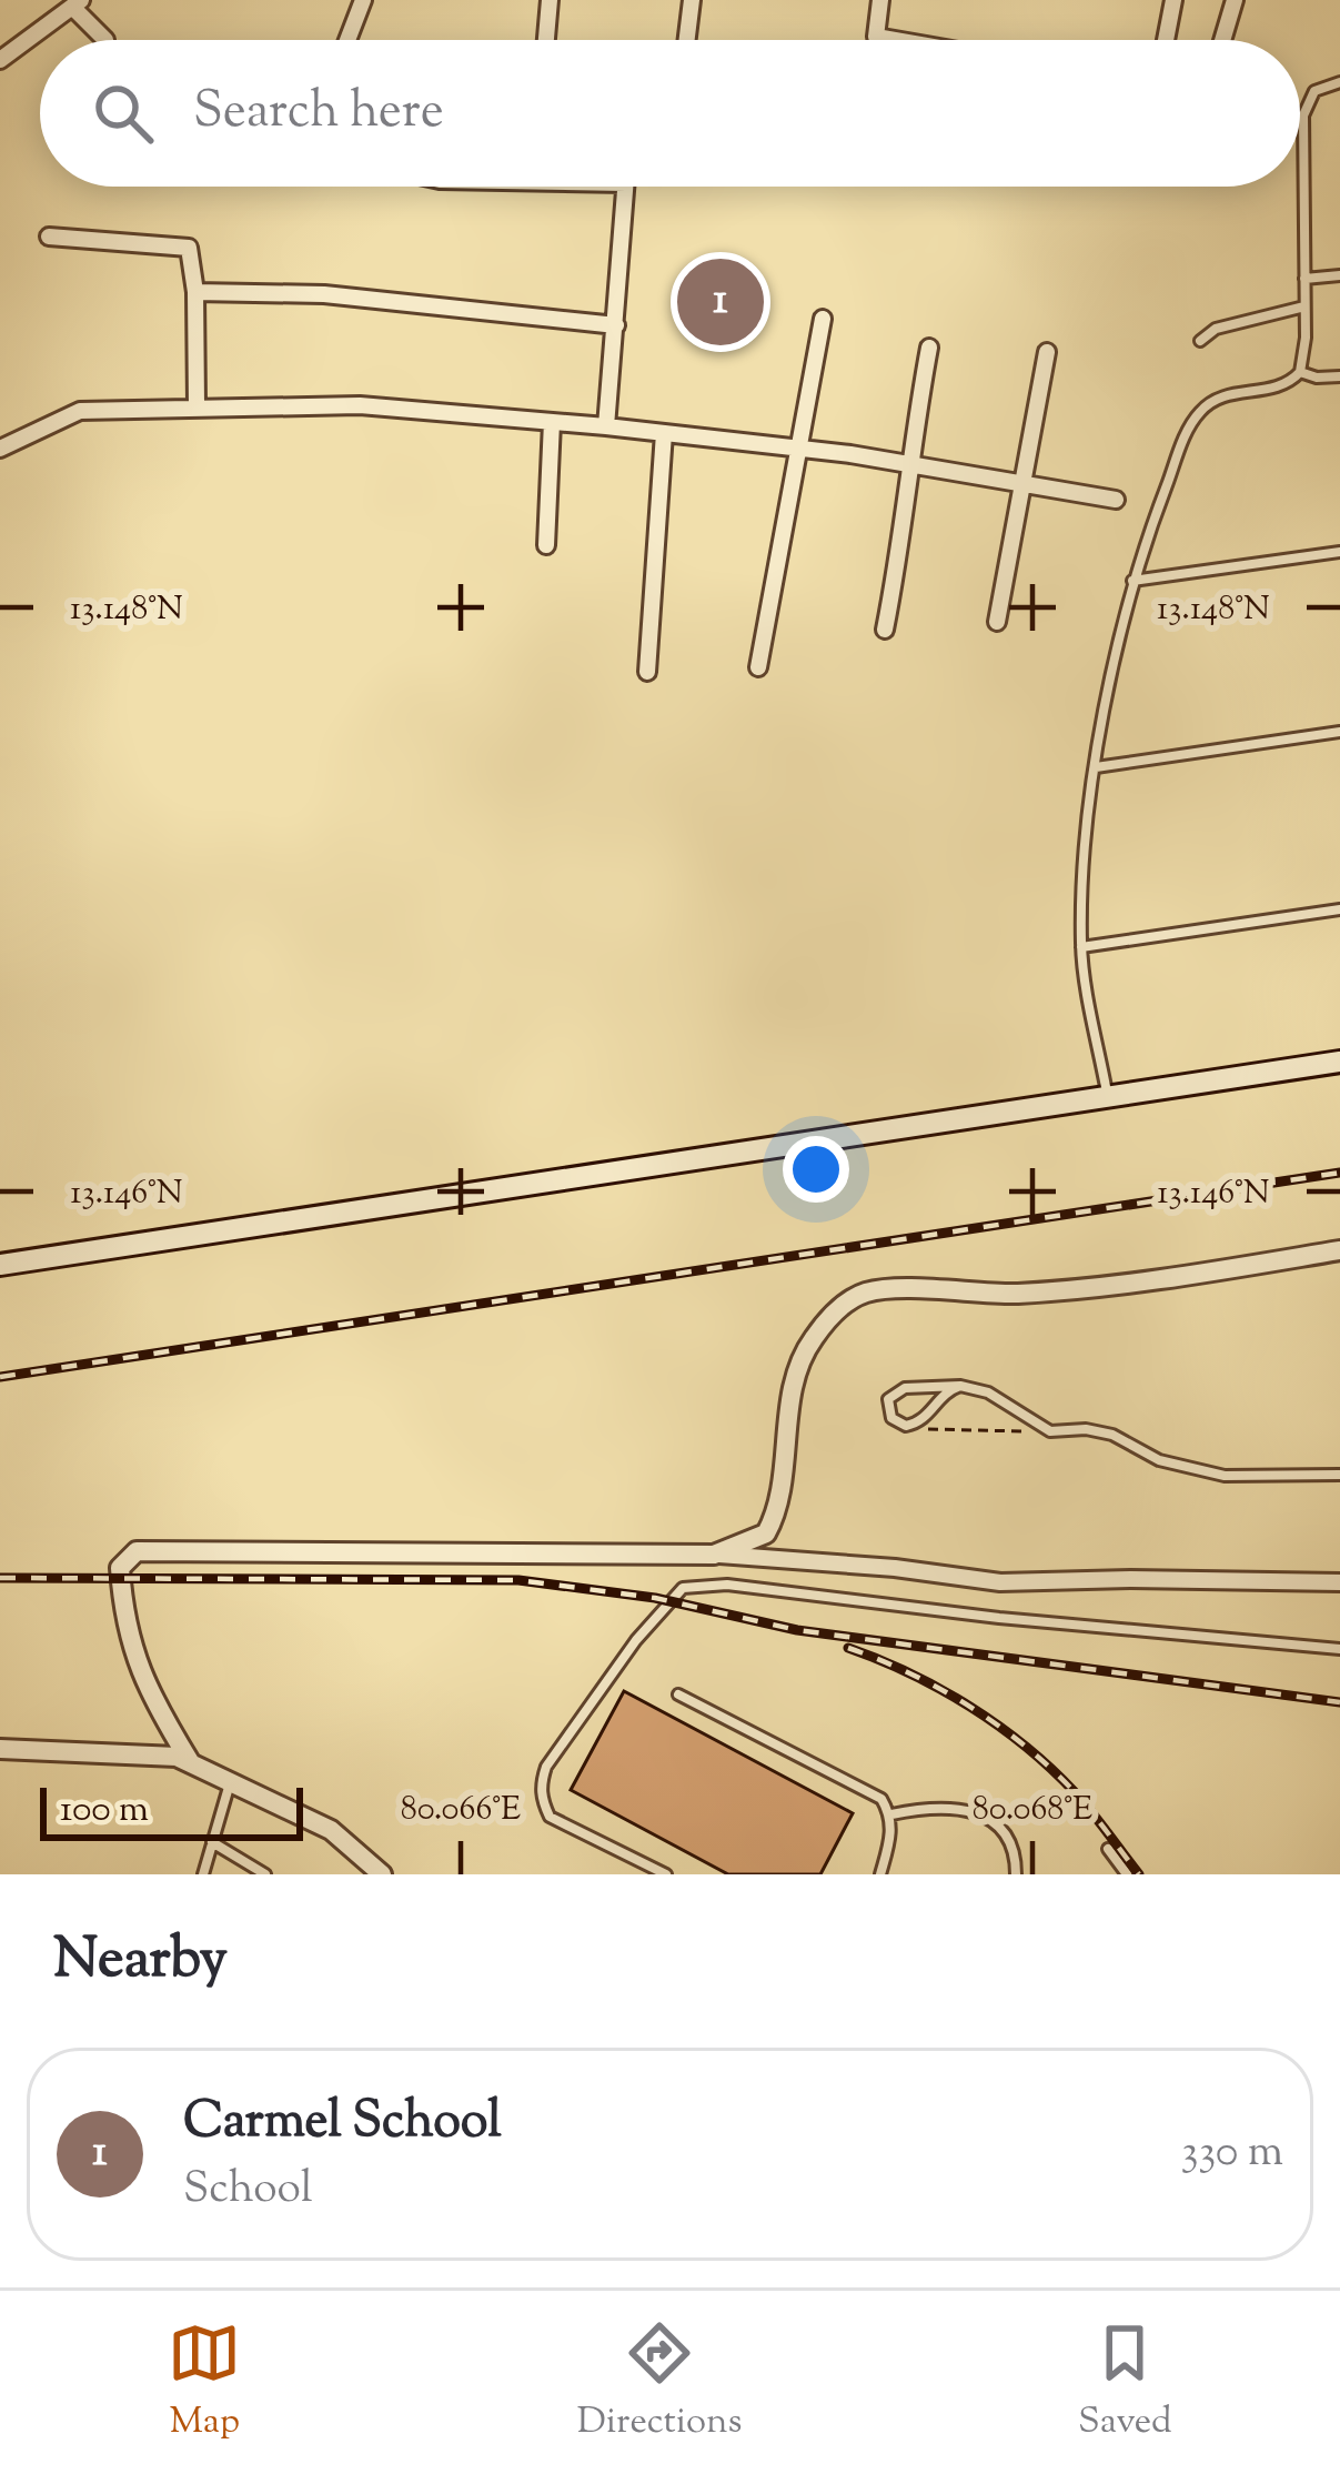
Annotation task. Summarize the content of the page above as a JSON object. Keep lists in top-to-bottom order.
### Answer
{
  "scale_bar": "100 m",
  "page": {
    "search": "Search here",
    "pins": "1",
    "scale": "100 m",
    "heading": "Nearby",
    "list": [
      {
        "mark": "1",
        "name": "Carmel School",
        "note": "School",
        "value": "330 m"
      }
    ],
    "nav": ["Map", "Directions", "Saved"]
  },
  "coordinates": [
    "13.148°N",
    "13.146°N",
    "80.066°E",
    "80.068°E"
  ]
}
